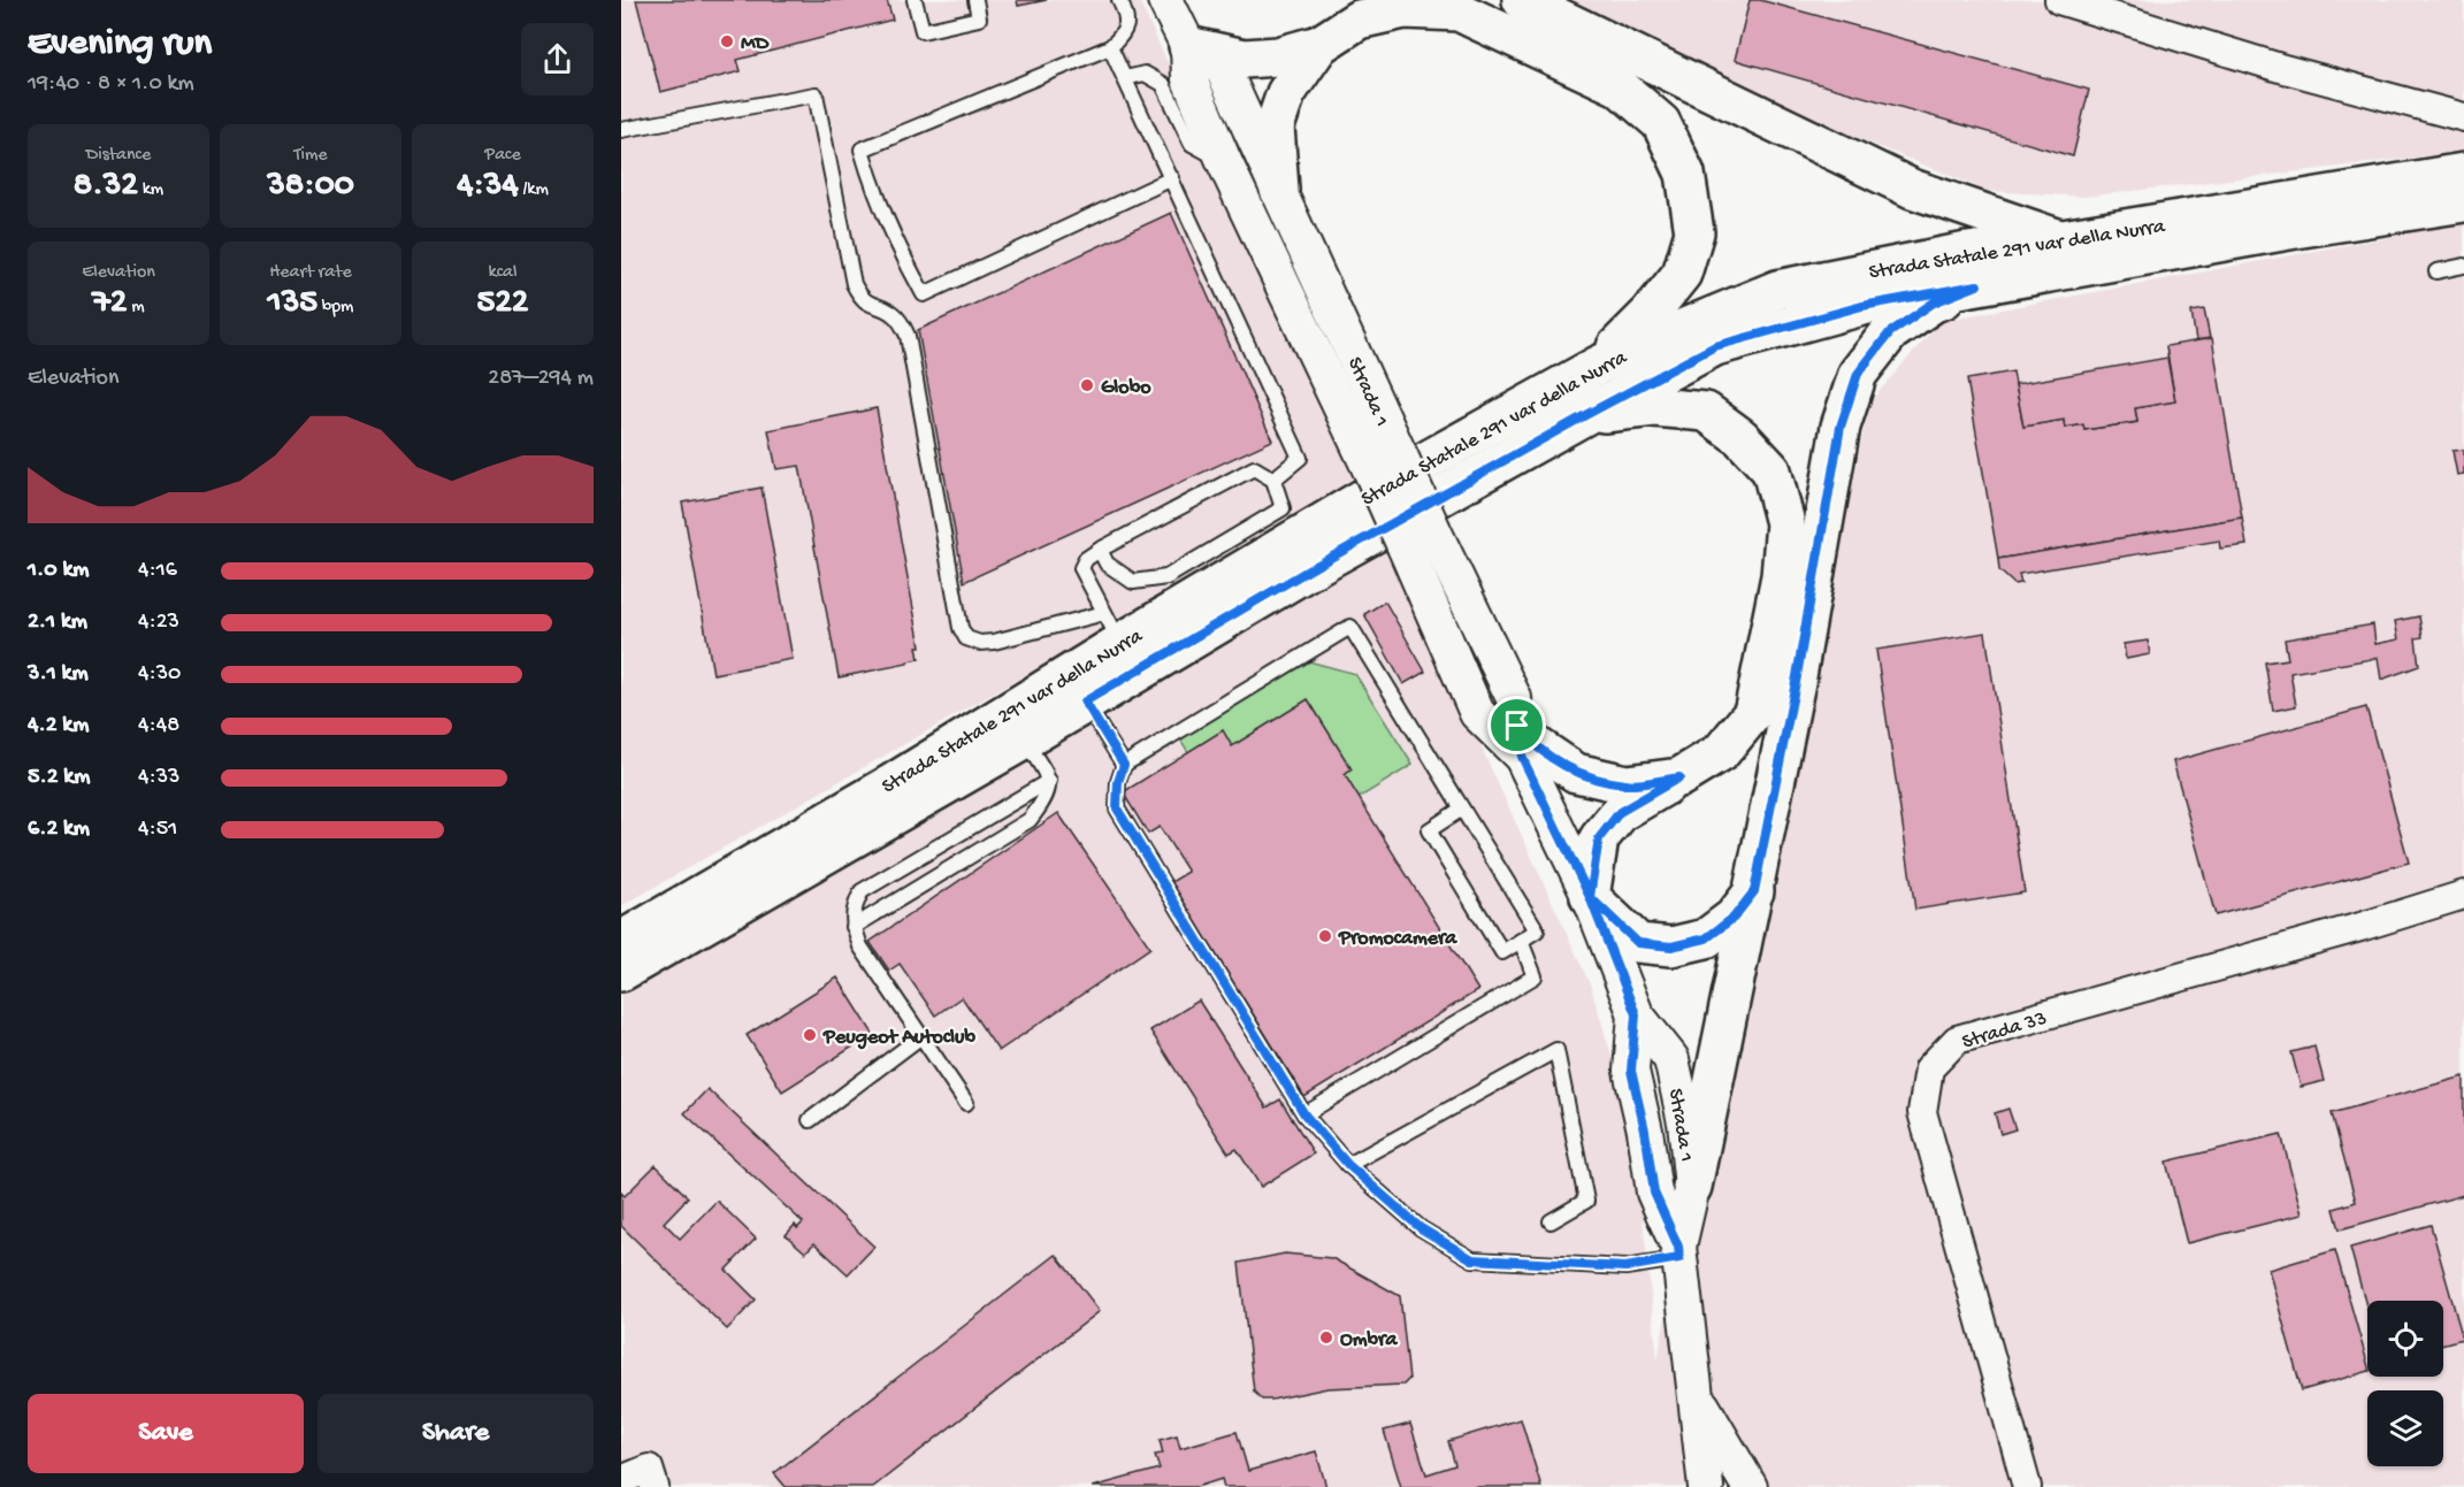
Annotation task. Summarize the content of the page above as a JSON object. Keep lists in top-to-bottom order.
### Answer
{
  "streets": {
    "main road": ["Strada Statale 291 var della Nurra"],
    "street": ["Strada 1", "Strada 33"]
  },
  "places": [
    "MD",
    "Globo",
    "Promocamera",
    "Peugeot Autoclub",
    "Ombra"
  ],
  "page": {
    "heading": ["Evening run", "19:40 · 8 × 1.0 km"],
    "stats": [
      ["Distance", "8.32 km"],
      ["Time", "38:00"],
      ["Pace", "4:34 /km"],
      ["Elevation", "72 m"],
      ["Heart rate", "135 bpm"],
      ["kcal", "522"]
    ],
    "chart": ["Elevation", "287–294 m"],
    "list": [
      {
        "name": "1.0 km",
        "note": "4:16"
      },
      {
        "name": "2.1 km",
        "note": "4:23"
      },
      {
        "name": "3.1 km",
        "note": "4:30"
      },
      {
        "name": "4.2 km",
        "note": "4:48"
      },
      {
        "name": "5.2 km",
        "note": "4:33"
      },
      {
        "name": "6.2 km",
        "note": "4:51"
      }
    ],
    "buttons": ["Save", "Share"]
  }
}
